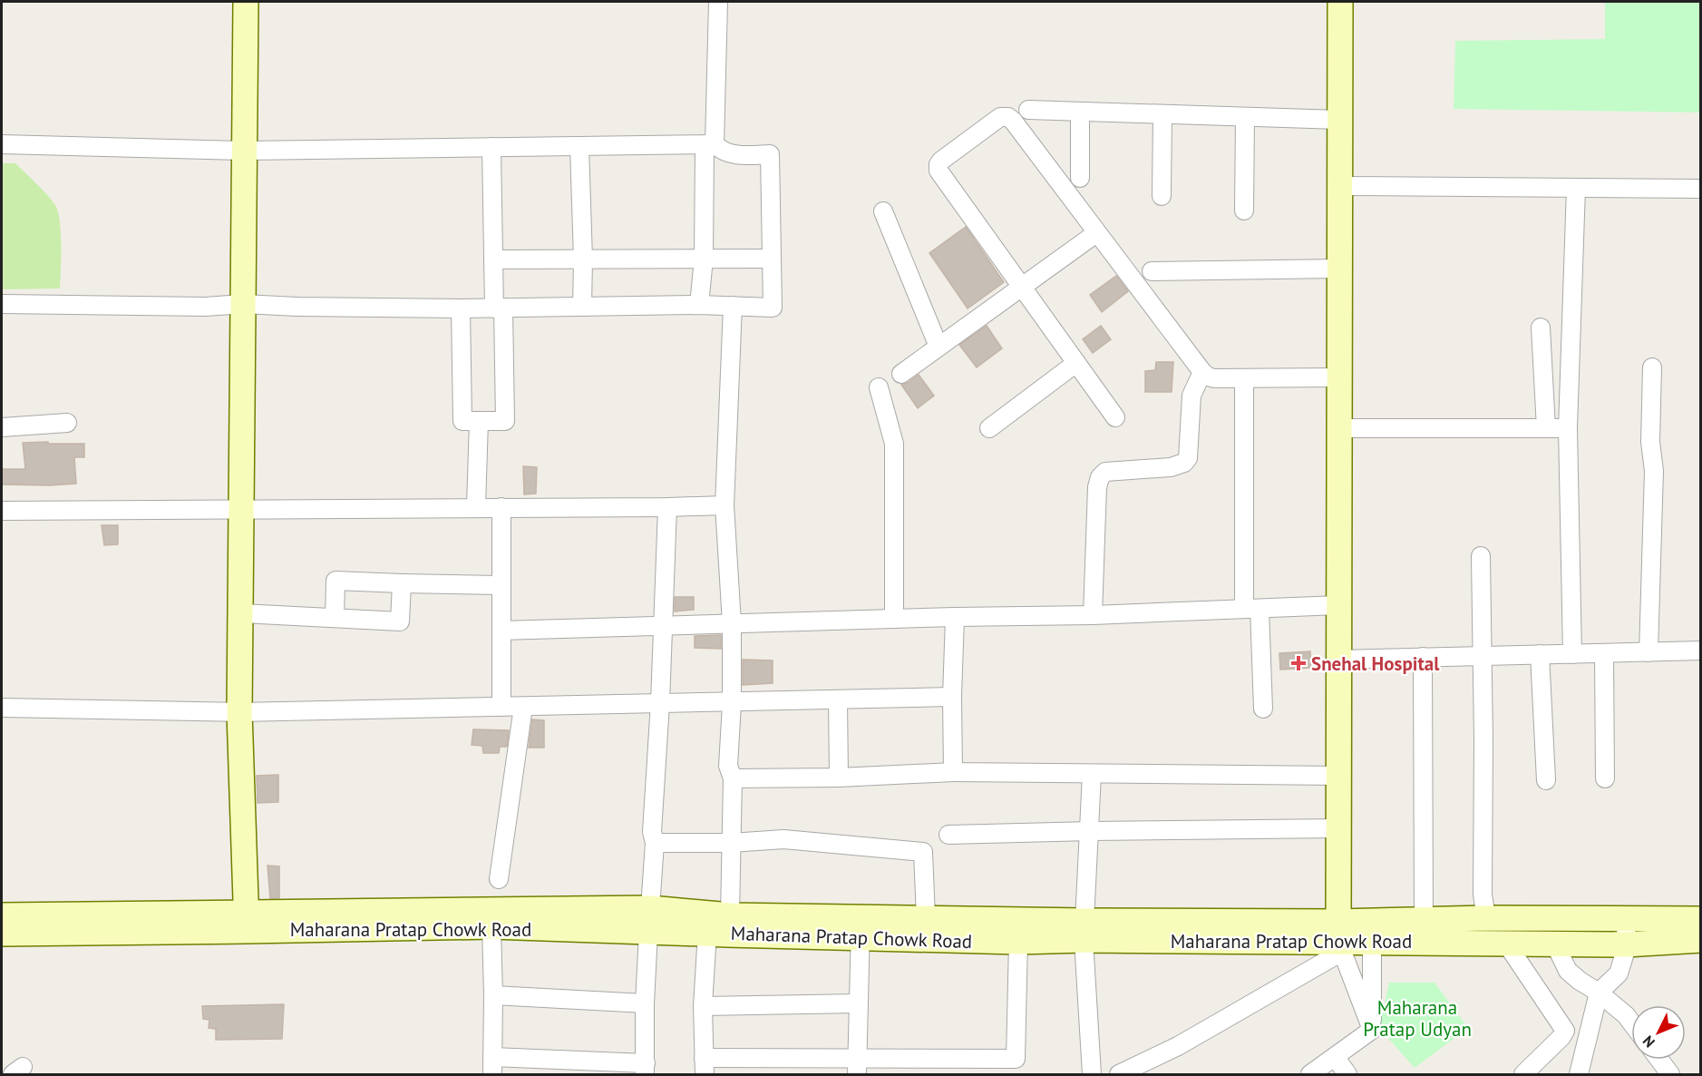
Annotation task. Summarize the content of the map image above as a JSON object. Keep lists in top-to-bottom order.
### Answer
{
  "streets": {
    "main road": ["Maharana Pratap Chowk Road"]
  },
  "parks": ["Maharana Pratap Udyan"],
  "places": {
    "health": ["Snehal Hospital"]
  },
  "north": "bottom left"
}
